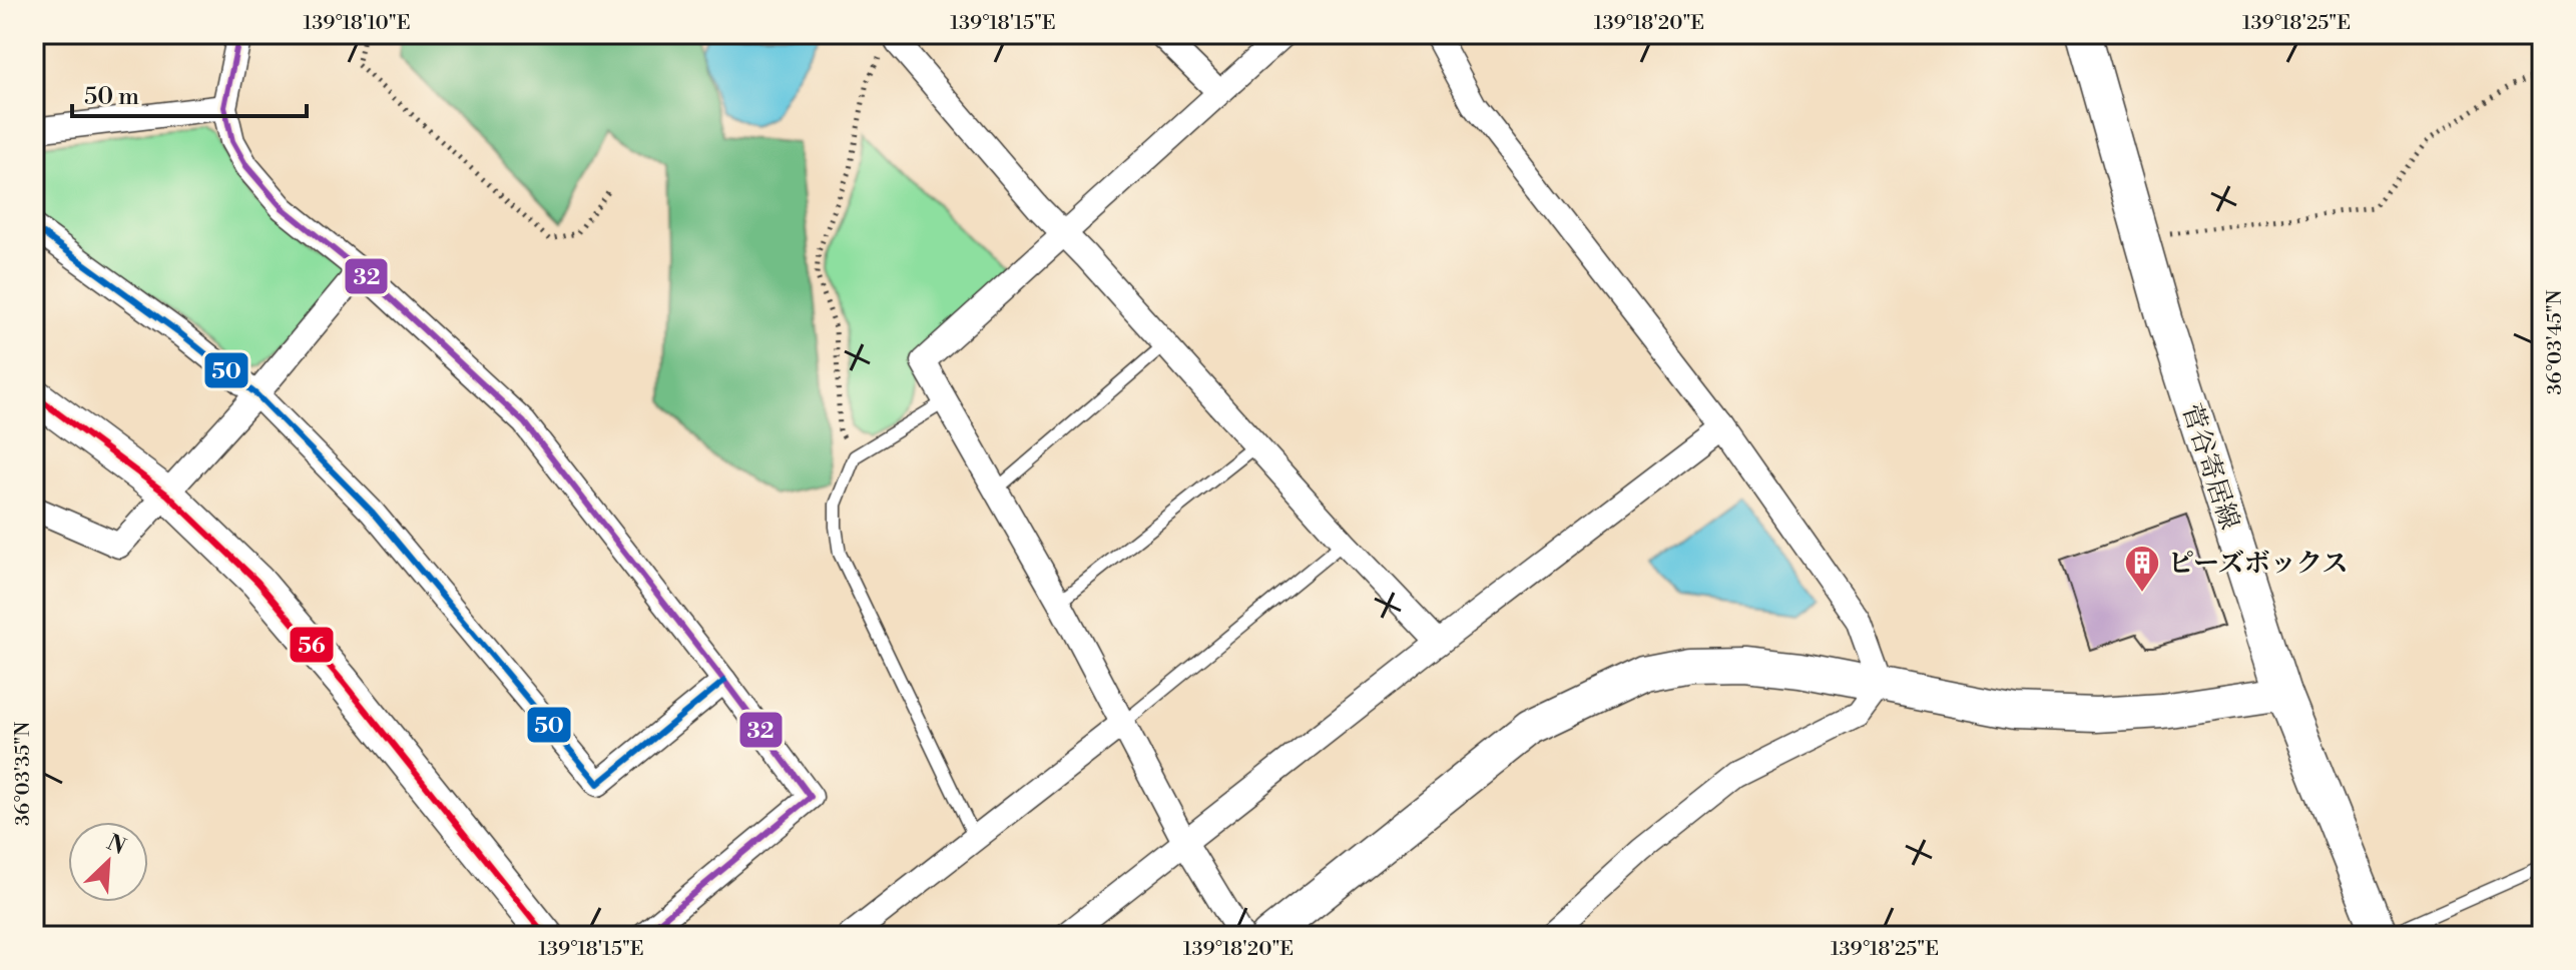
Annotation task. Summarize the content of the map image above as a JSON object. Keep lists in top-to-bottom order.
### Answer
{
  "streets": {
    "street": ["菅谷寄居線"]
  },
  "places": {
    "building": ["ピーズボックス"]
  },
  "lines": ["transit line 32", "transit line 50", "transit line 56"],
  "scale_bar": "50 m",
  "north": "top right",
  "coordinates": [
    "139°18'10\"E",
    "139°18'15\"E",
    "139°18'20\"E",
    "139°18'25\"E",
    "36°03'45\"N",
    "36°03'35\"N"
  ]
}
